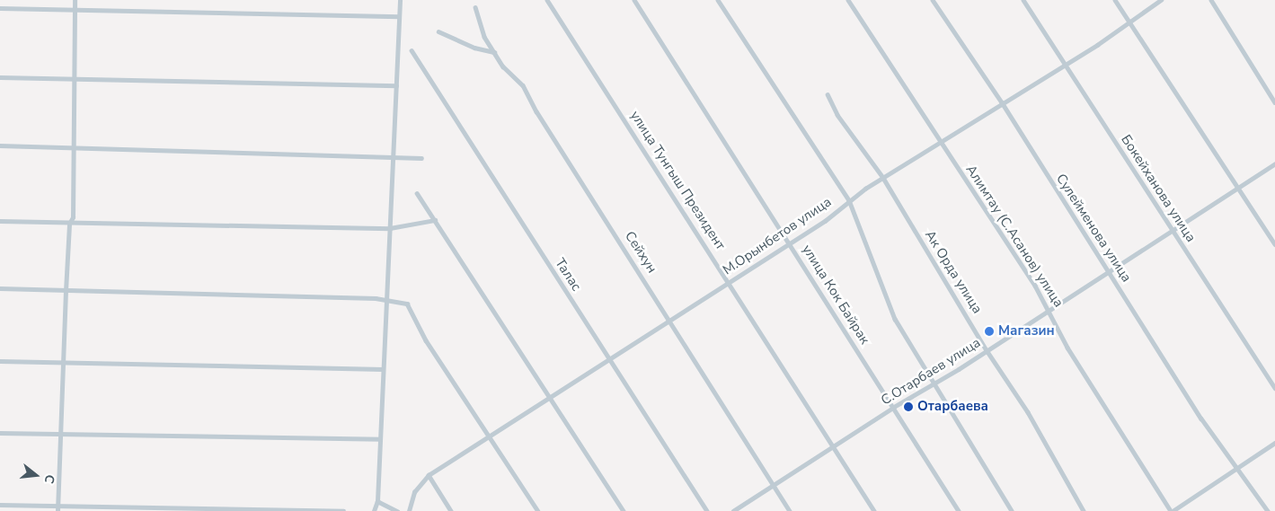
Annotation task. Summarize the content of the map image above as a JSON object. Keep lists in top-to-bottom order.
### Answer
{
  "streets": {
    "street": [
      "улица Тунгыш Президент",
      "Бокейханова улица",
      "Сулейменова улица",
      "М.Орынбетов улица",
      "Алимтау (С.Асанов) улица",
      "Сейхун",
      "Ак Орда улица",
      "Талас",
      "улица Кок Байрак",
      "С.Отарбаев улица"
    ]
  },
  "crossings": [
    ["улица Тунгыш Президент", "М.Орынбетов улица"],
    ["улица Тунгыш Президент", "С.Отарбаев улица"],
    ["Бокейханова улица", "М.Орынбетов улица"],
    ["Бокейханова улица", "С.Отарбаев улица"],
    ["Сулейменова улица", "М.Орынбетов улица"],
    ["Сулейменова улица", "С.Отарбаев улица"],
    ["М.Орынбетов улица", "Алимтау (С.Асанов) улица"],
    ["М.Орынбетов улица", "Сейхун"],
    ["М.Орынбетов улица", "Ак Орда улица"],
    ["М.Орынбетов улица", "Талас"],
    ["М.Орынбетов улица", "улица Кок Байрак"],
    ["Алимтау (С.Асанов) улица", "С.Отарбаев улица"],
    ["Сейхун", "С.Отарбаев улица"],
    ["Ак Орда улица", "С.Отарбаев улица"],
    ["улица Кок Байрак", "С.Отарбаев улица"]
  ],
  "places": ["Магазин", "Отарбаева"],
  "north": "right"
}
